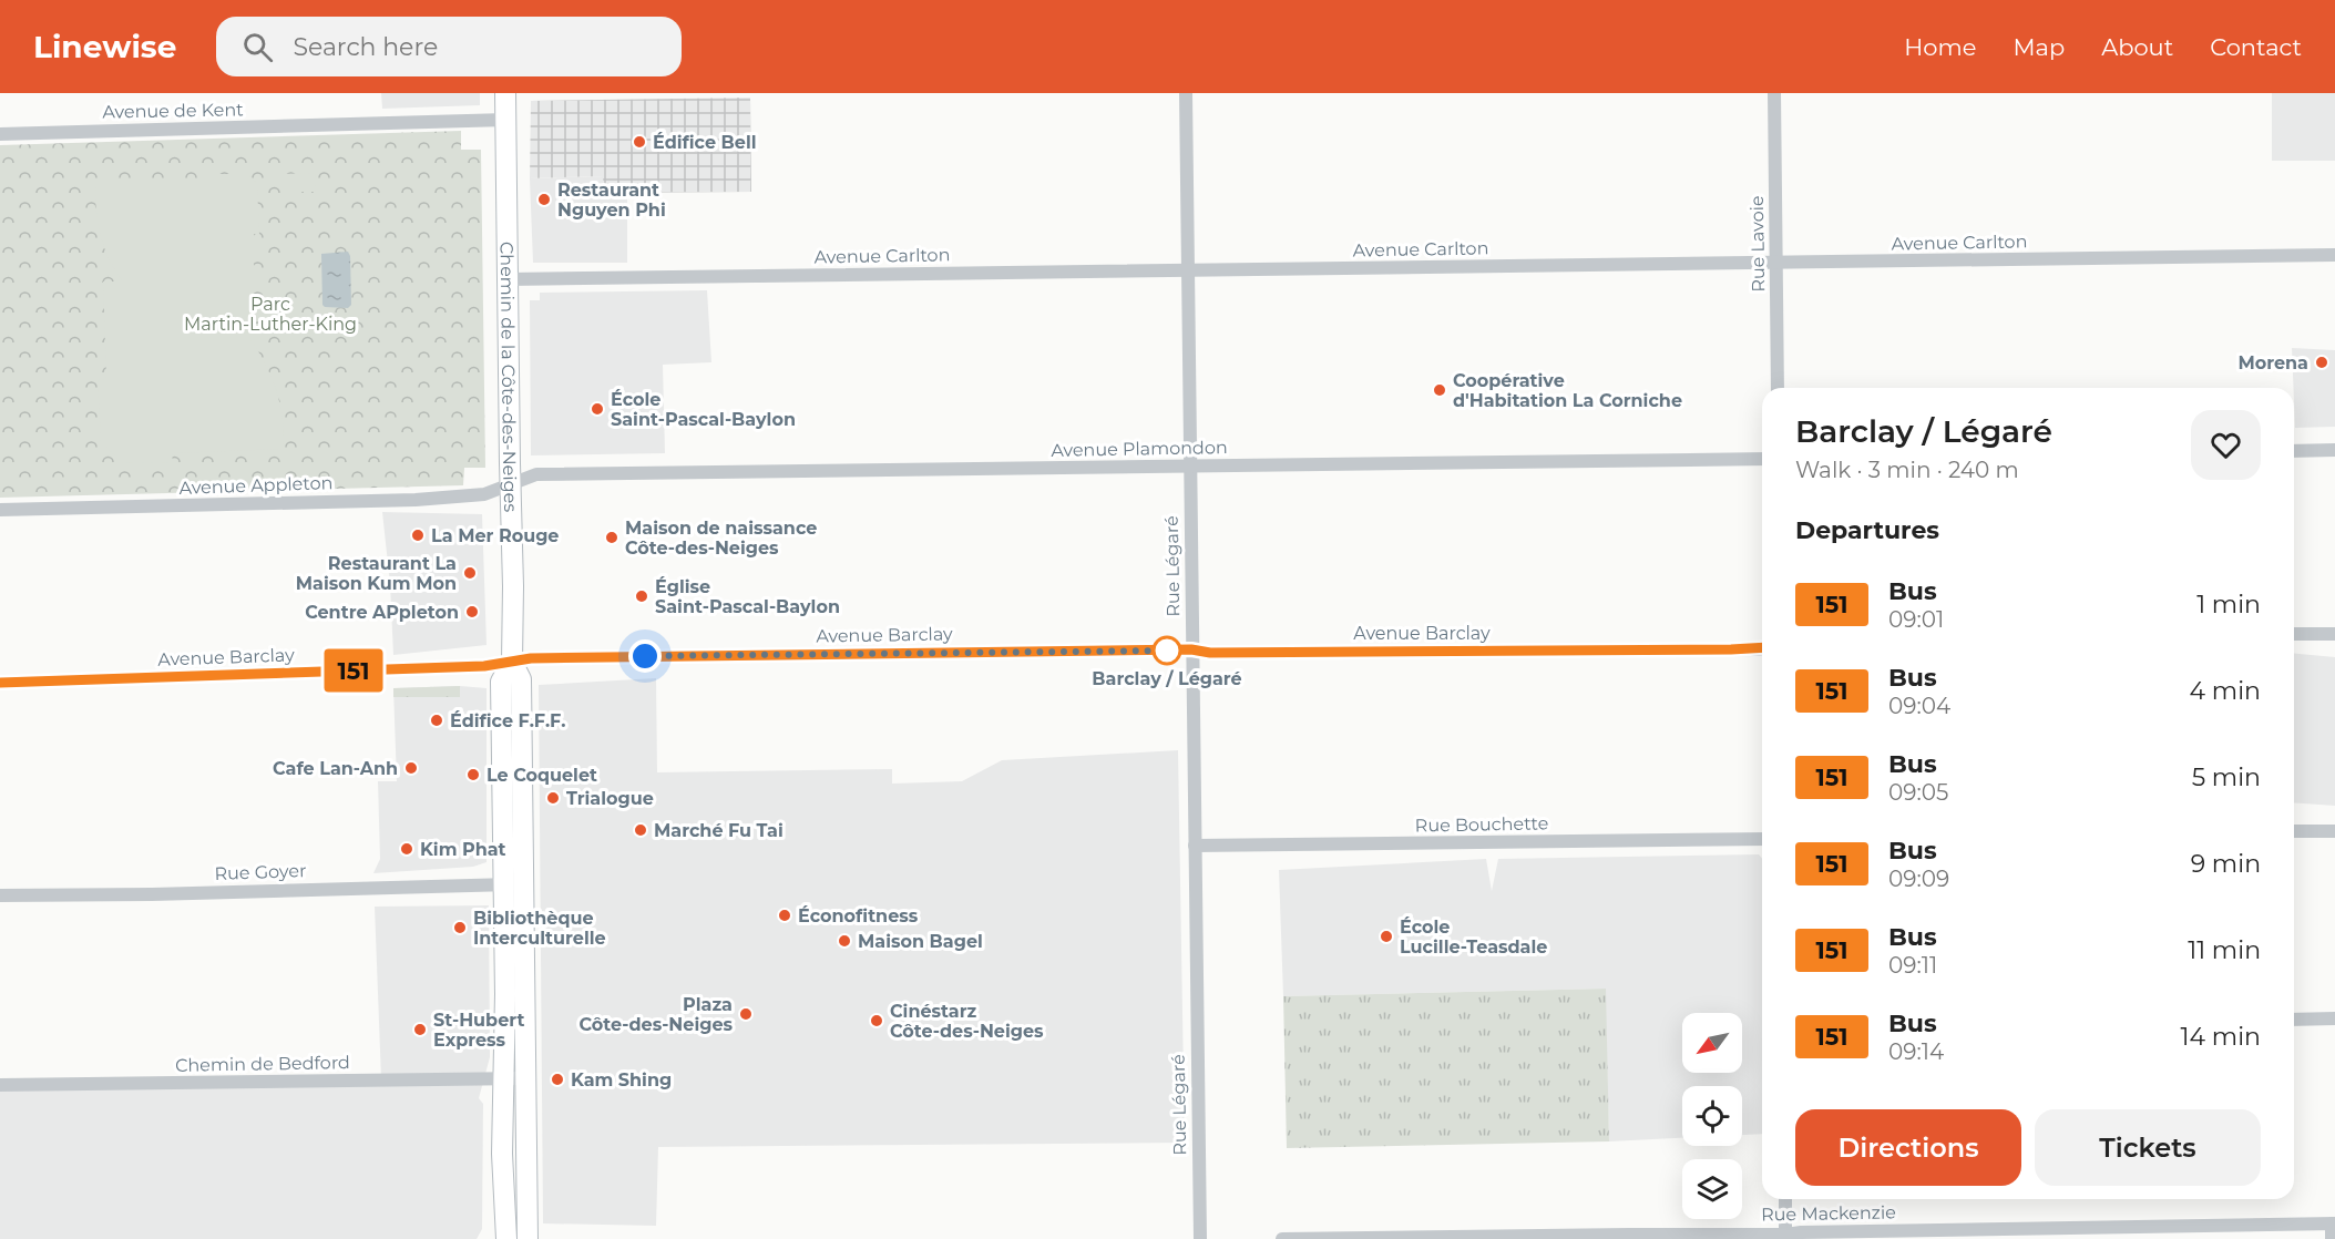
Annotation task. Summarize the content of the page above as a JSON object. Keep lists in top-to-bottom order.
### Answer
{
  "streets": {
    "main road": ["Chemin de la Côte-des-Neiges"],
    "street": [
      "Avenue de Kent",
      "Avenue Carlton",
      "Rue Lavoie",
      "Avenue Plamondon",
      "Avenue Appleton",
      "Rue Légaré",
      "Avenue Barclay",
      "Rue Bouchette",
      "Rue Goyer",
      "Chemin de Bedford",
      "Rue Mackenzie"
    ]
  },
  "crossings": [
    ["Avenue de Kent", "Chemin de la Côte-des-Neiges"],
    ["Avenue Carlton", "Rue Lavoie"],
    ["Avenue Carlton", "Chemin de la Côte-des-Neiges"],
    ["Avenue Carlton", "Rue Légaré"],
    ["Chemin de la Côte-des-Neiges", "Avenue Plamondon"],
    ["Chemin de la Côte-des-Neiges", "Avenue Appleton"],
    ["Chemin de la Côte-des-Neiges", "Avenue Barclay"],
    ["Chemin de la Côte-des-Neiges", "Rue Goyer"],
    ["Chemin de la Côte-des-Neiges", "Chemin de Bedford"],
    ["Avenue Plamondon", "Avenue Appleton"],
    ["Avenue Plamondon", "Rue Légaré"],
    ["Rue Légaré", "Avenue Barclay"],
    ["Rue Légaré", "Rue Bouchette"]
  ],
  "parks": ["Parc Martin-Luther-King"],
  "places": [
    "Édifice Bell",
    "Restaurant Nguyen Phi",
    "Morena",
    "Coopérative d'Habitation La Corniche",
    "École Saint-Pascal-Baylon",
    "La Mer Rouge",
    "Maison de naissance Côte-des-Neiges",
    "Restaurant La Maison Kum Mon",
    "Église Saint-Pascal-Baylon",
    "Centre APpleton",
    "Barclay / Légaré",
    "Édifice F.F.F.",
    "Cafe Lan-Anh",
    "Le Coquelet",
    "Trialogue",
    "Marché Fu Tai",
    "Kim Phat",
    "Éconofitness",
    "Bibliothèque Interculturelle",
    "École Lucille-Teasdale",
    "Maison Bagel",
    "Plaza Côte-des-Neiges",
    "Cinéstarz Côte-des-Neiges",
    "St-Hubert Express",
    "Kam Shing"
  ],
  "lines": ["bus line 151"],
  "north": "bottom left",
  "page": {
    "header": "Linewise",
    "search": "Search here",
    "nav": [
      "Home",
      "Map",
      "About",
      "Contact"
    ],
    "on_map": "151",
    "heading": [
      ["Barclay / Légaré", "Walk · 3 min · 240 m"],
      "Departures"
    ],
    "list": [
      {
        "mark": "151",
        "name": "Bus",
        "note": "09:01",
        "value": "1 min"
      },
      {
        "mark": "151",
        "name": "Bus",
        "note": "09:04",
        "value": "4 min"
      },
      {
        "mark": "151",
        "name": "Bus",
        "note": "09:05",
        "value": "5 min"
      },
      {
        "mark": "151",
        "name": "Bus",
        "note": "09:09",
        "value": "9 min"
      },
      {
        "mark": "151",
        "name": "Bus",
        "note": "09:11",
        "value": "11 min"
      },
      {
        "mark": "151",
        "name": "Bus",
        "note": "09:14",
        "value": "14 min"
      }
    ],
    "buttons": ["Directions", "Tickets"]
  }
}
